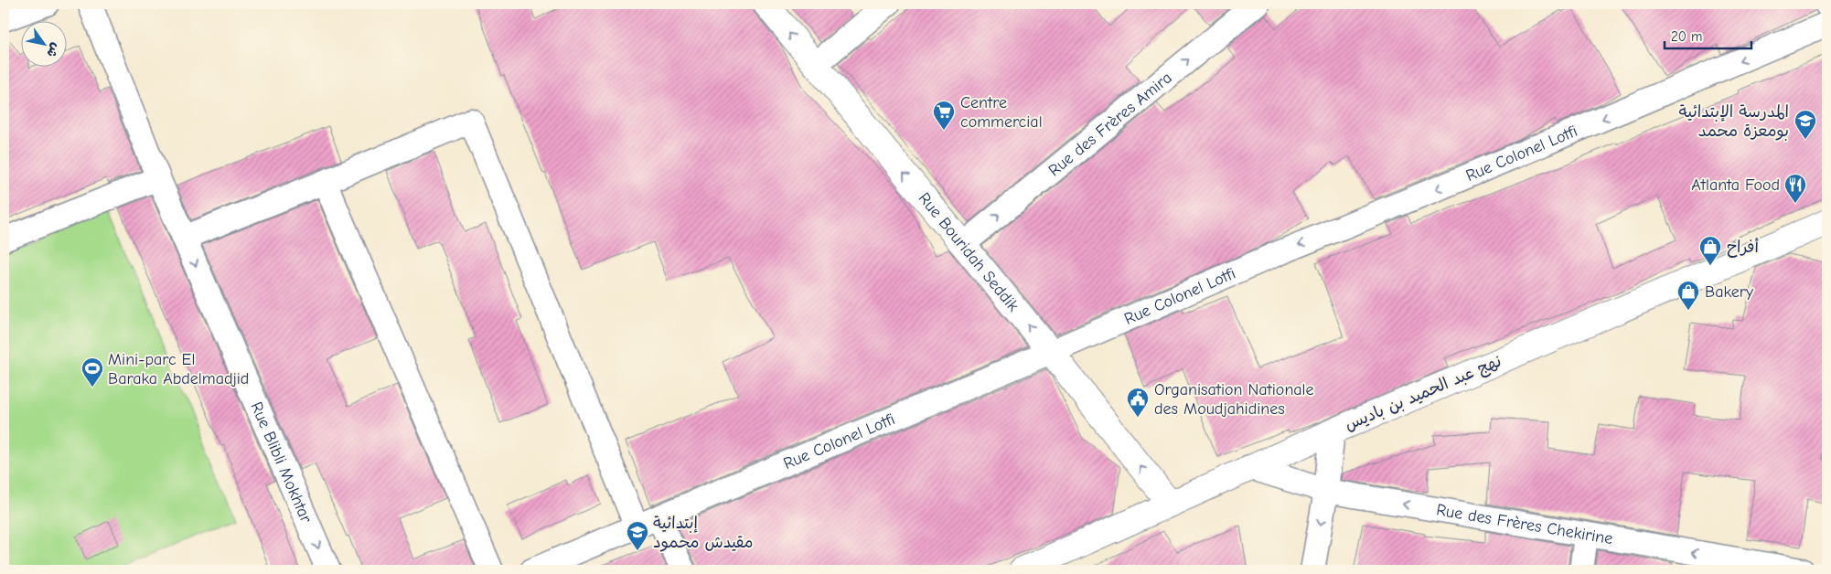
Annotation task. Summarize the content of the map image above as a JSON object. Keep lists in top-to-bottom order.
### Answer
{
  "streets": {
    "main road": ["Rue Bouridah Seddik", "نهج عبد الحميد بن باديس"],
    "street": [
      "Rue des Frères Amira",
      "Rue Colonel Lotfi",
      "Rue Blibli Mokhtar",
      "Rue des Frères Chekirine"
    ]
  },
  "crossings": [
    ["Rue des Frères Amira", "Rue Bouridah Seddik"],
    ["Rue Colonel Lotfi", "Rue Bouridah Seddik"],
    ["Rue Bouridah Seddik", "نهج عبد الحميد بن باديس"],
    ["نهج عبد الحميد بن باديس", "Rue des Frères Chekirine"]
  ],
  "one_way": [
    "Rue des Frères Amira",
    "Rue Colonel Lotfi",
    "Rue Bouridah Seddik",
    "Rue des Frères Chekirine"
  ],
  "places": {
    "supermarket": ["Centre commercial"],
    "school or university": ["المدرسة الإبتدائية بومعزة محمد", "إبتدائية مقيدش محمود"],
    "restaurant": ["Atlanta Food"],
    "shop": ["أفراح", "Bakery"],
    "sports": ["Mini-parc El Baraka Abdelmadjid"],
    "public building": ["Organisation Nationale des Moudjahidines"]
  },
  "scale_bar": "20 m",
  "north": "bottom right"
}
